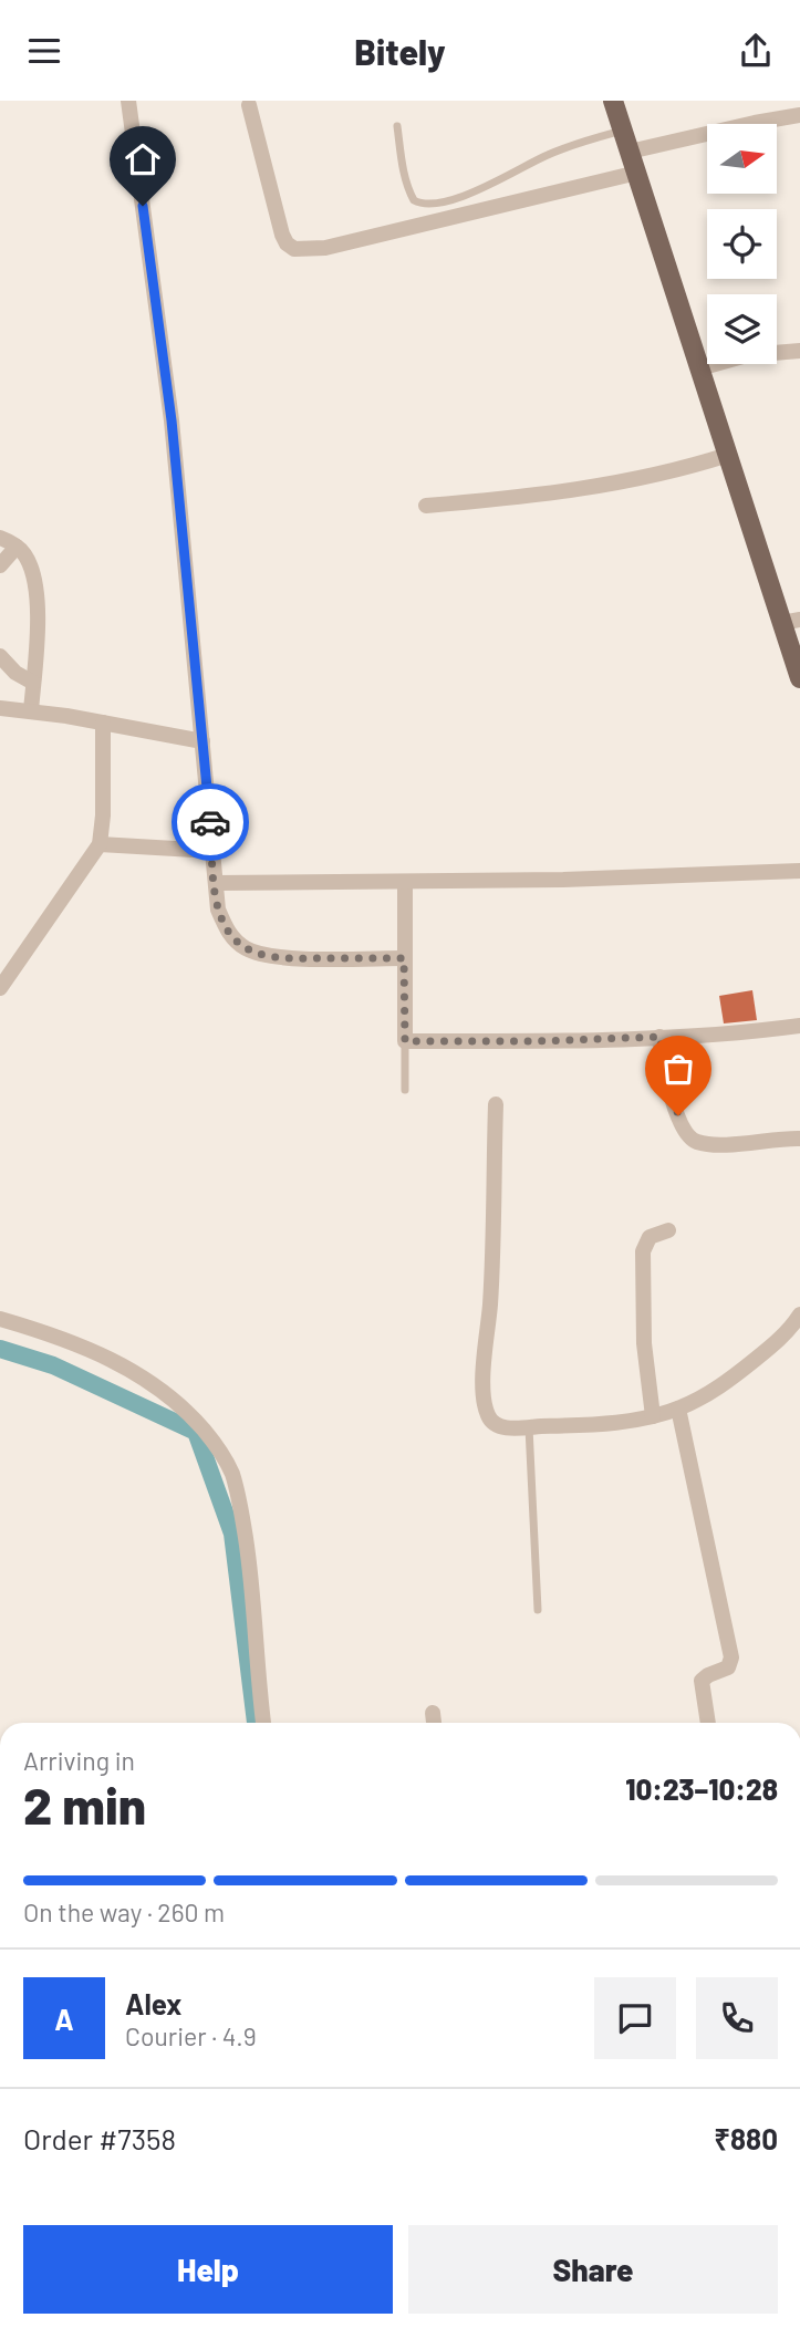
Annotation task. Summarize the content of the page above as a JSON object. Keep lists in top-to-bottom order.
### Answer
{
  "north": "right",
  "page": {
    "header": "Bitely",
    "heading": ["2 min", "Arriving in", "10:23–10:28"],
    "panel": [
      "Alex",
      "Courier · 4.9",
      "Order #7358",
      "₹880"
    ],
    "bar": "On the way · 260 m",
    "round": "A",
    "buttons": ["Help", "Share"]
  }
}
